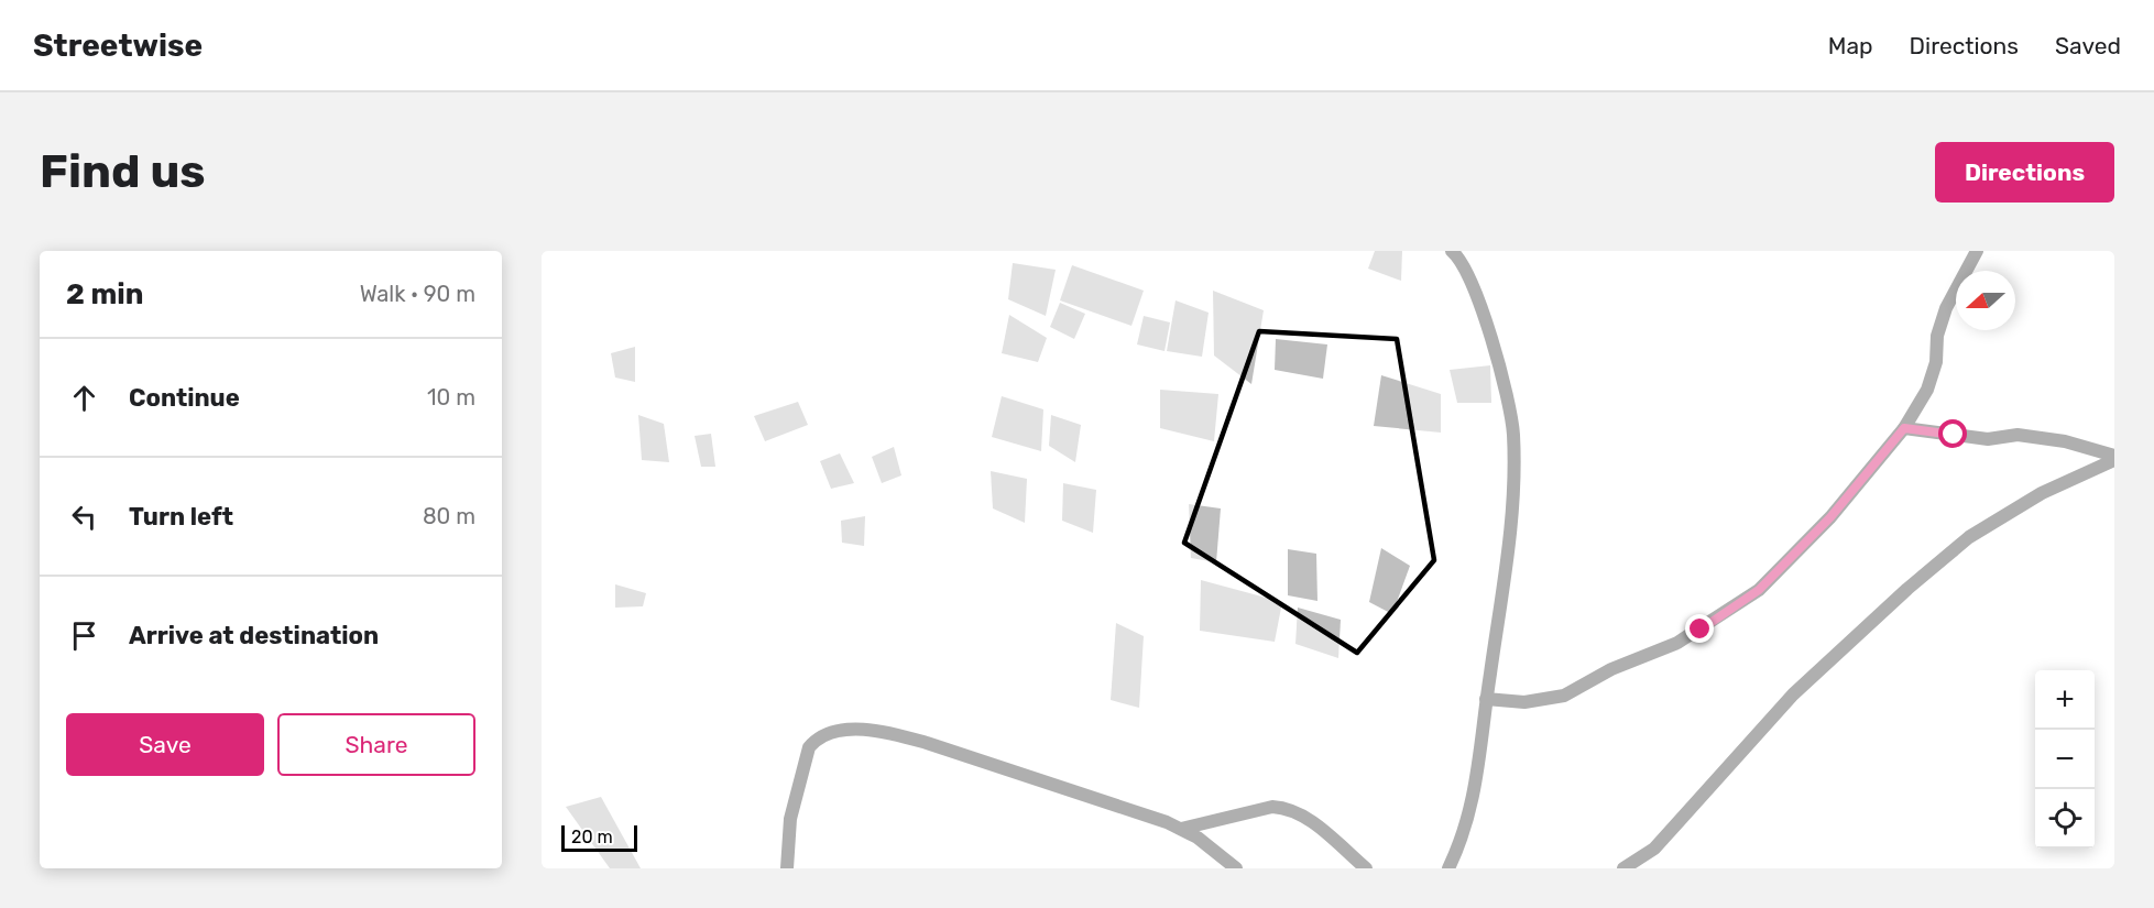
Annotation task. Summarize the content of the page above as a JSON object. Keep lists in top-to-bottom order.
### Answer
{
  "scale_bar": "20 m",
  "north": "left",
  "page": {
    "header": "Streetwise",
    "nav": ["Map", "Directions", "Saved"],
    "buttons": [
      "Directions",
      ["Save", "Share"]
    ],
    "title": "Find us",
    "heading": ["2 min", "Walk · 90 m"],
    "list": [
      ["Continue", "10 m"],
      ["Turn left", "80 m"],
      "Arrive at destination"
    ],
    "map_buttons": ["+", "−"],
    "scale": "20 m"
  }
}
